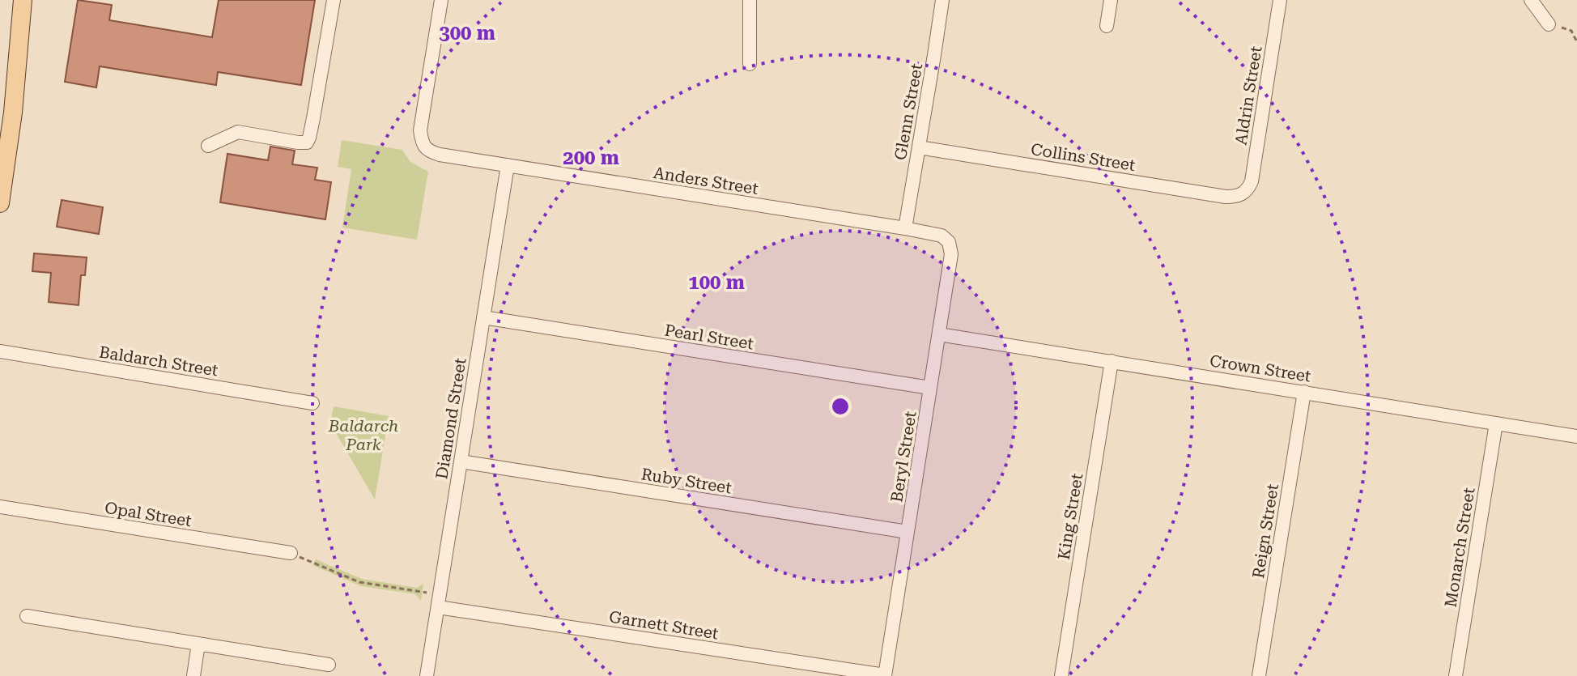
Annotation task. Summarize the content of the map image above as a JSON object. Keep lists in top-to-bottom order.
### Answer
{
  "streets": {
    "street": [
      "Aldrin Street",
      "Glenn Street",
      "Collins Street",
      "Anders Street",
      "Pearl Street",
      "Baldarch Street",
      "Crown Street",
      "Diamond Street",
      "Beryl Street",
      "Ruby Street",
      "Opal Street",
      "King Street",
      "Reign Street",
      "Monarch Street",
      "Garnett Street"
    ]
  },
  "crossings": [
    ["Aldrin Street", "Collins Street"],
    ["Glenn Street", "Collins Street"],
    ["Glenn Street", "Anders Street"],
    ["Anders Street", "Diamond Street"],
    ["Anders Street", "Beryl Street"],
    ["Pearl Street", "Diamond Street"],
    ["Pearl Street", "Beryl Street"],
    ["Crown Street", "Beryl Street"],
    ["Crown Street", "King Street"],
    ["Crown Street", "Reign Street"],
    ["Crown Street", "Monarch Street"],
    ["Diamond Street", "Ruby Street"],
    ["Diamond Street", "Garnett Street"],
    ["Beryl Street", "Ruby Street"],
    ["Beryl Street", "Garnett Street"]
  ],
  "parks": ["Baldarch Park"],
  "rings": ["300 m", "200 m", "100 m"]
}
